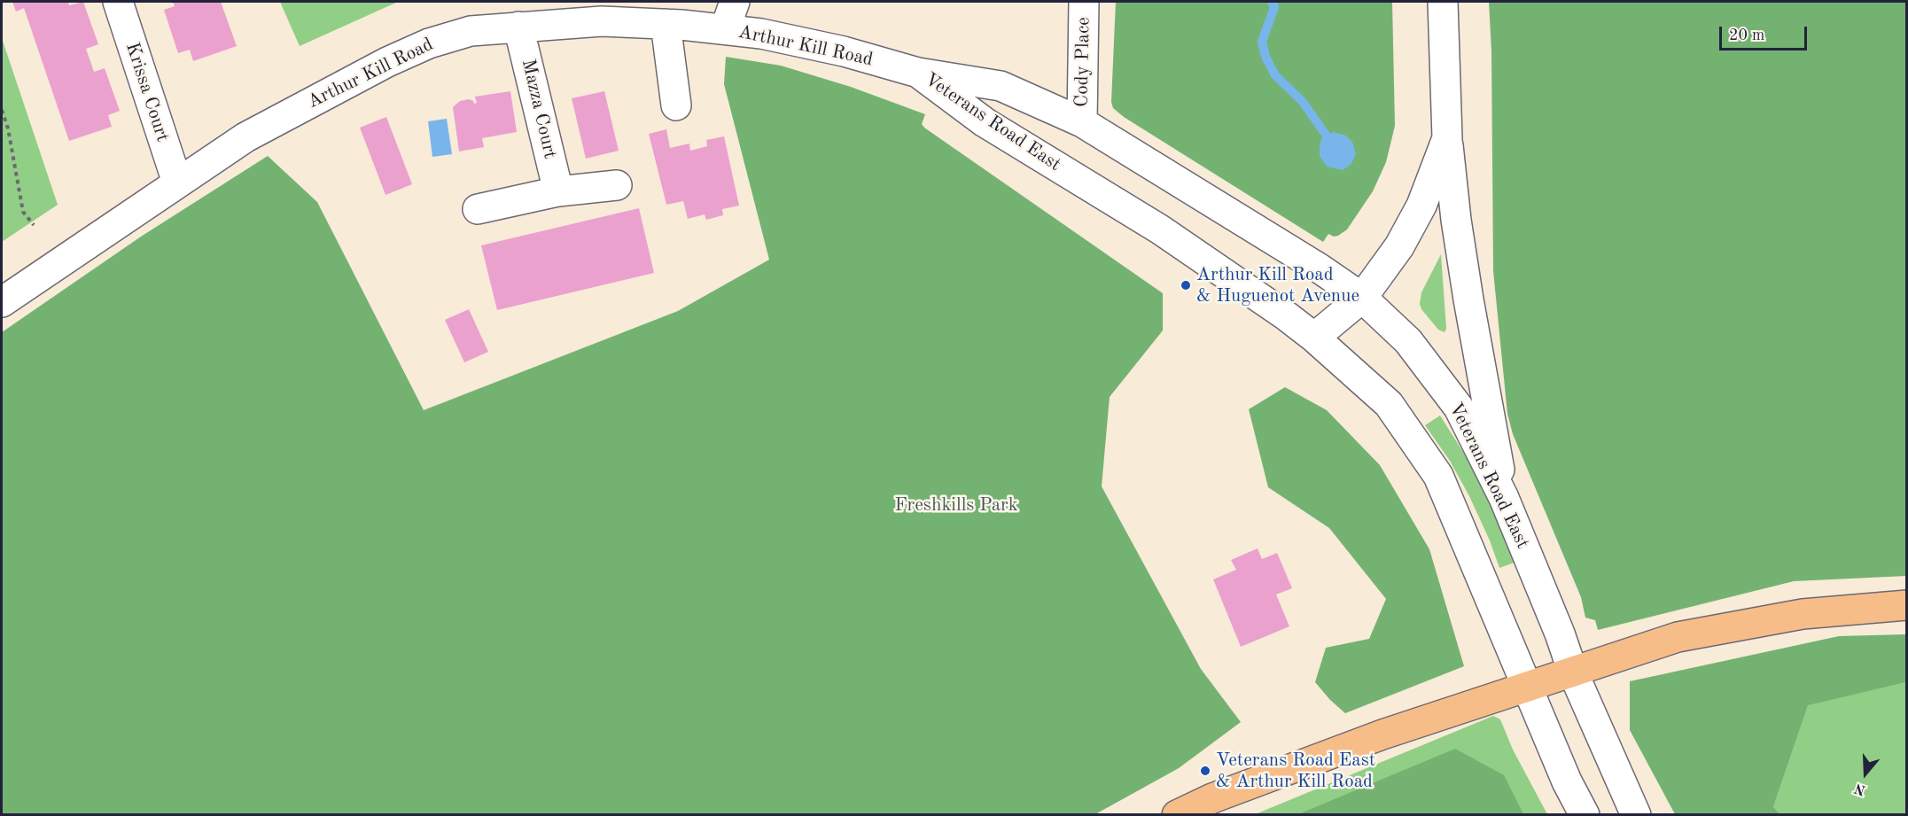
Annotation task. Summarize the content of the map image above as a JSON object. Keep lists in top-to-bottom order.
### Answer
{
  "streets": {
    "street": [
      "Arthur Kill Road",
      "Cody Place",
      "Krissa Court",
      "Mazza Court",
      "Veterans Road East"
    ]
  },
  "crossings": [
    ["Arthur Kill Road", "Krissa Court"],
    ["Arthur Kill Road", "Mazza Court"],
    ["Arthur Kill Road", "Veterans Road East"],
    ["Cody Place", "Veterans Road East"]
  ],
  "parks": ["Freshkills Park"],
  "places": ["Arthur Kill Road & Huguenot Avenue", "Veterans Road East & Arthur Kill Road"],
  "scale_bar": "20 m",
  "north": "bottom"
}
